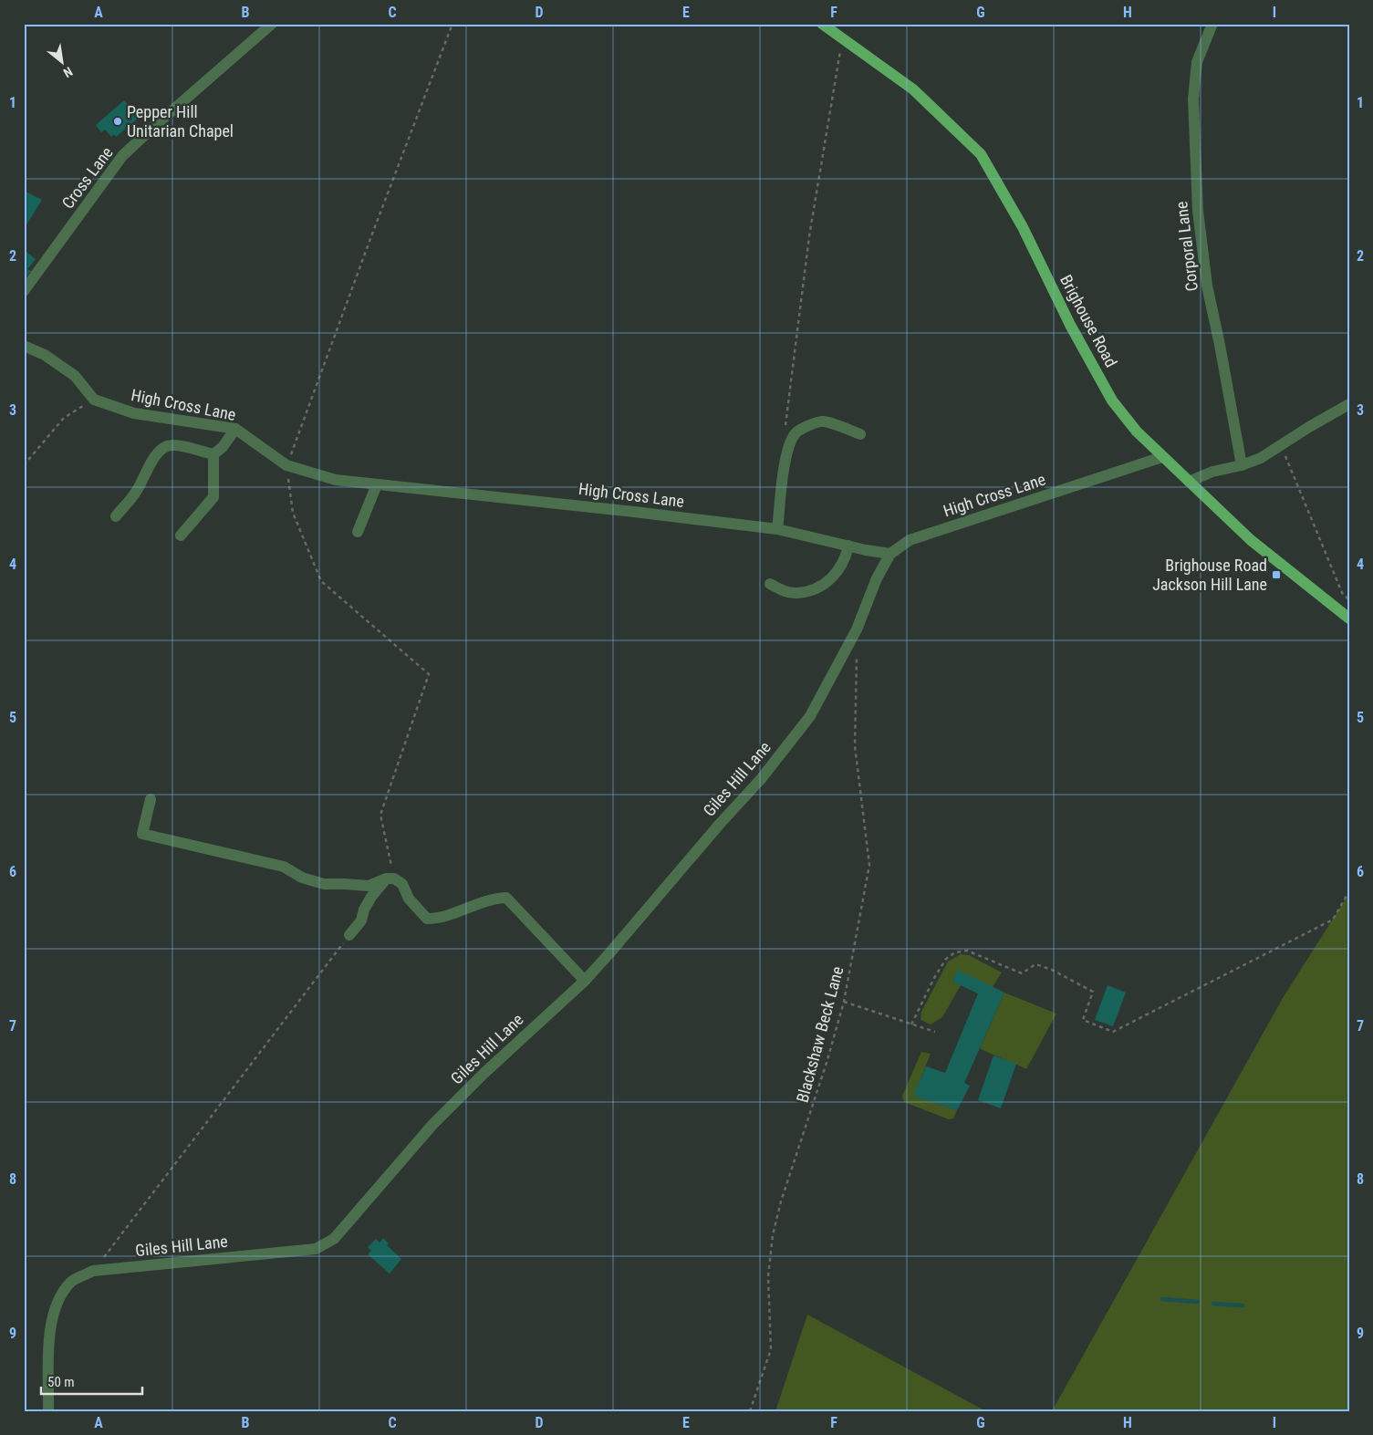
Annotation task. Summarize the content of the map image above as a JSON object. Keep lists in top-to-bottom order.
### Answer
{
  "streets": {
    "main road": ["Brighouse Road"],
    "street": [
      "Cross Lane",
      "Corporal Lane",
      "High Cross Lane",
      "Giles Hill Lane"
    ],
    "path": ["Blackshaw Beck Lane"]
  },
  "crossings": [
    ["Brighouse Road", "High Cross Lane"],
    ["High Cross Lane", "Giles Hill Lane"]
  ],
  "places": {
    "other": ["Pepper Hill Unitarian Chapel"],
    "transit": ["Brighouse Road Jackson Hill Lane"]
  },
  "scale_bar": "50 m",
  "north": "bottom right",
  "grid": {
    "columns": [
      "A",
      "B",
      "C",
      "D",
      "E",
      "F",
      "G",
      "H",
      "I"
    ],
    "rows": [
      "1",
      "2",
      "3",
      "4",
      "5",
      "6",
      "7",
      "8",
      "9"
    ]
  }
}
